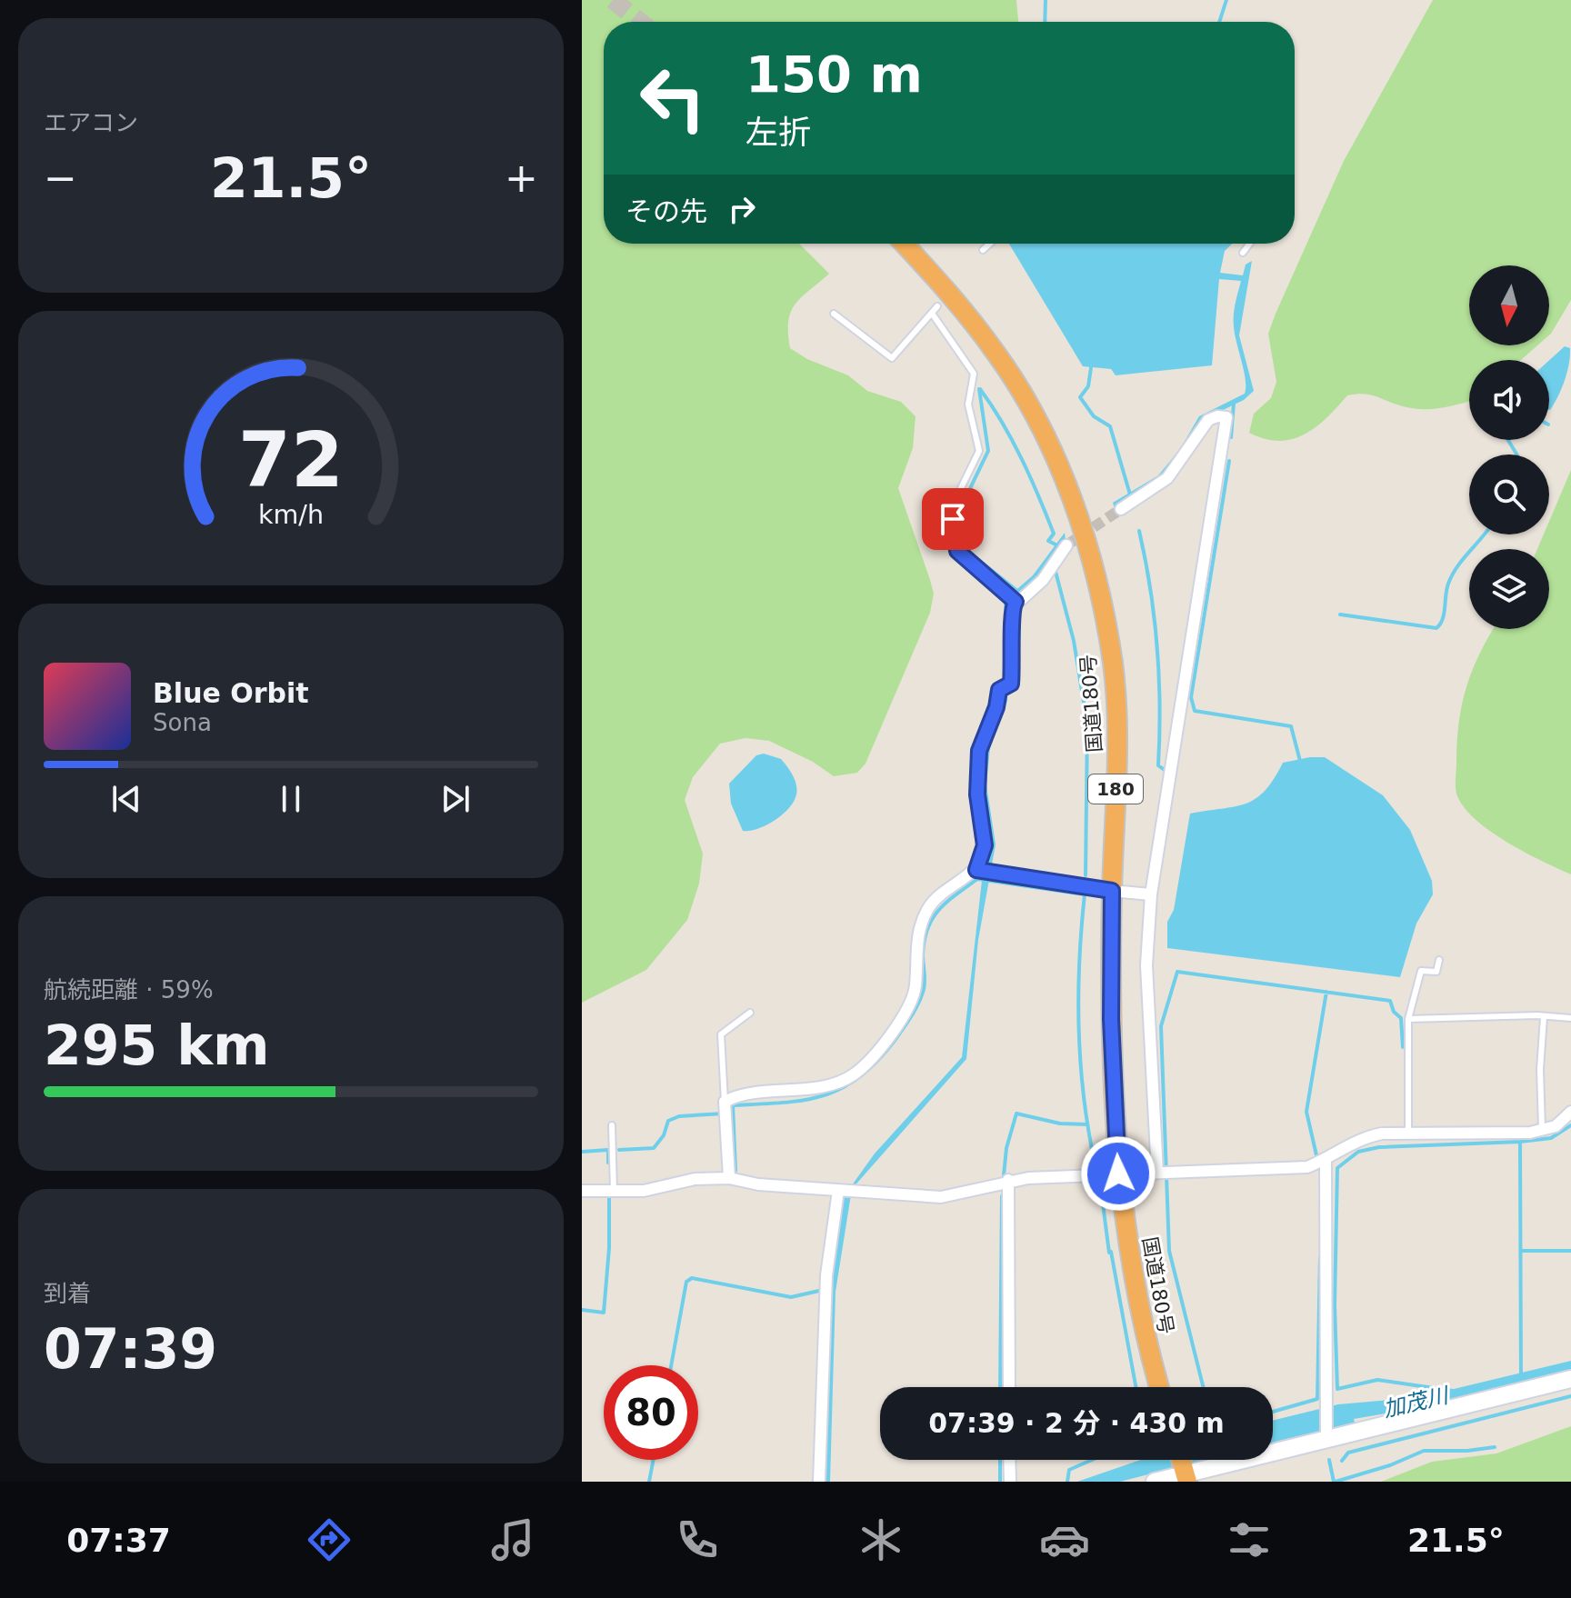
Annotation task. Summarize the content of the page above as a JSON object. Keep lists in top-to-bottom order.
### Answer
{
  "streets": {
    "highway": ["国道180号", "180"]
  },
  "water": ["加茂川"],
  "north": "bottom",
  "page": {
    "tile": [
      "エアコン",
      ["航続距離 · 59%", "295 km"],
      ["到着", "07:39"]
    ],
    "turn": ["150 m", "左折"],
    "heat": ["−", "21.5°", "+"],
    "then": "その先",
    "song": ["Blue Orbit", "Sona"],
    "limit": "80",
    "trip": "07:39 · 2 分 · 430 m",
    "tabs": ["07:37", "21.5°"],
    "gauge": ["72", "km/h"]
  }
}
